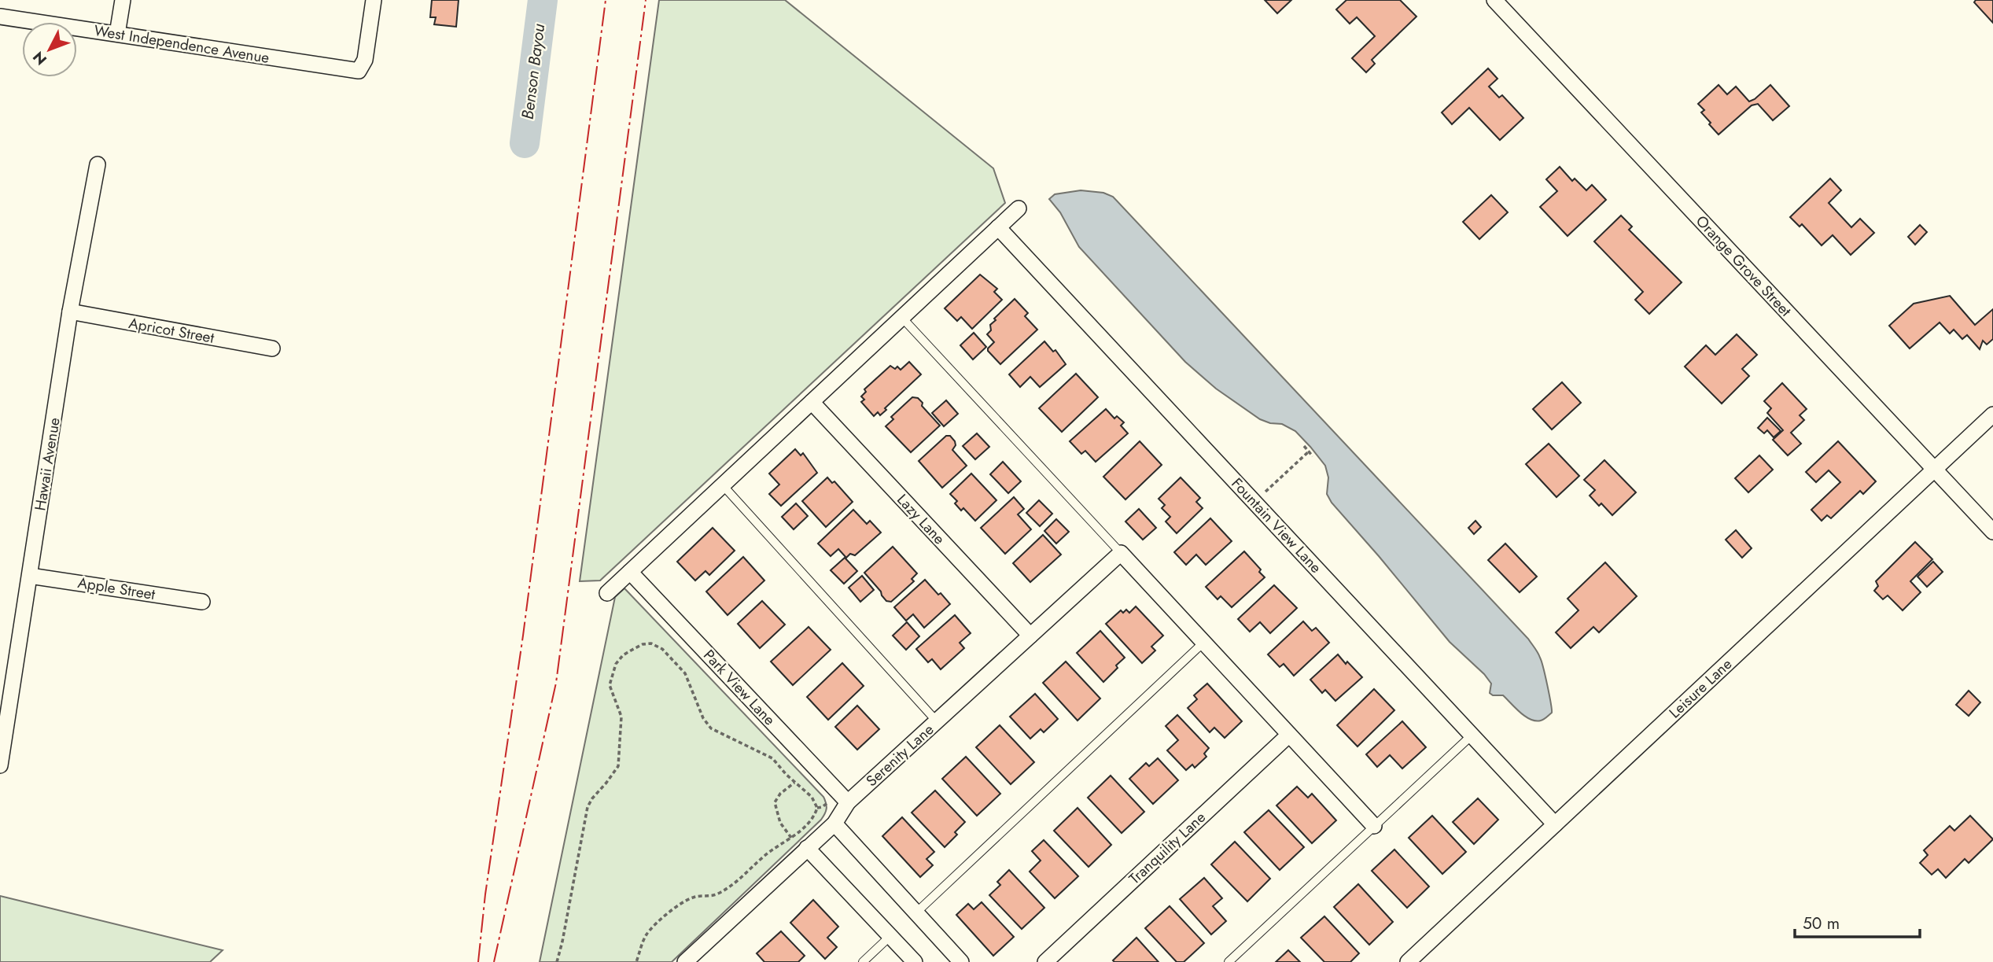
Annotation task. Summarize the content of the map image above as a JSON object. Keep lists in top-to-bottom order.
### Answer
{
  "streets": {
    "street": [
      "West Independence Avenue",
      "Orange Grove Street",
      "Apricot Street",
      "Hawaii Avenue",
      "Lazy Lane",
      "Fountain View Lane",
      "Apple Street",
      "Park View Lane",
      "Leisure Lane",
      "Serenity Lane",
      "Tranquility Lane"
    ]
  },
  "crossings": [
    ["Orange Grove Street", "Leisure Lane"],
    ["Apricot Street", "Hawaii Avenue"],
    ["Hawaii Avenue", "Apple Street"],
    ["Lazy Lane", "Serenity Lane"],
    ["Fountain View Lane", "Leisure Lane"],
    ["Park View Lane", "Serenity Lane"]
  ],
  "water": ["Benson Bayou"],
  "scale_bar": "50 m",
  "north": "bottom left"
}
